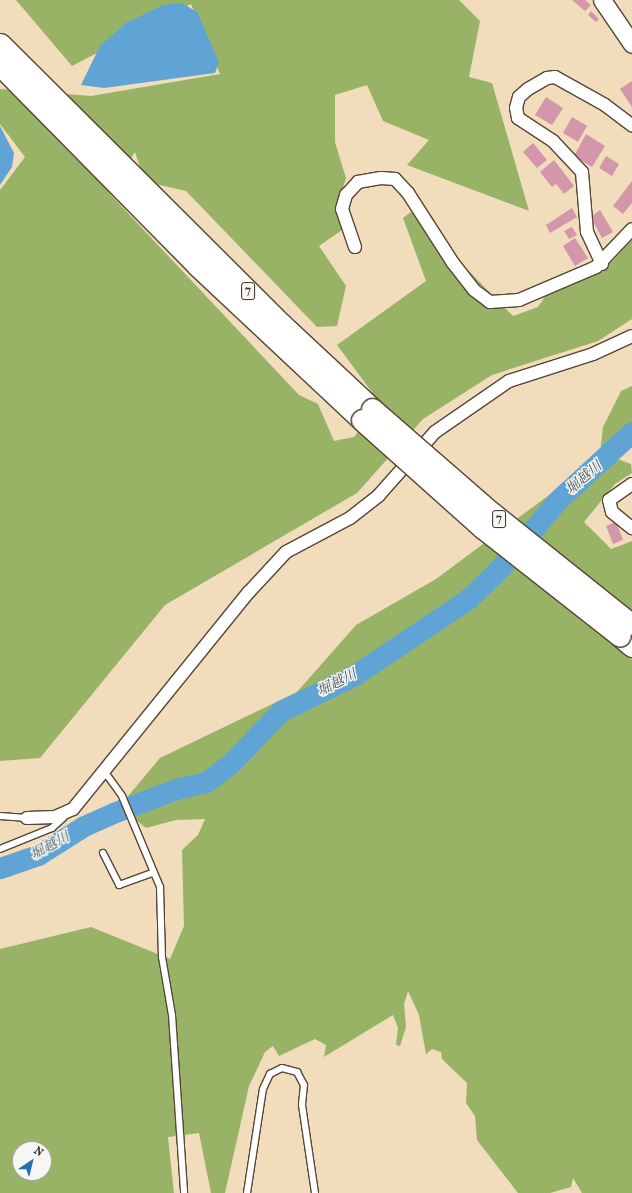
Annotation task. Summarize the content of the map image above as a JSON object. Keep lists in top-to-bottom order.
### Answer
{
  "streets": {
    "highway": ["7"]
  },
  "water": ["堀越川"],
  "north": "top right"
}
